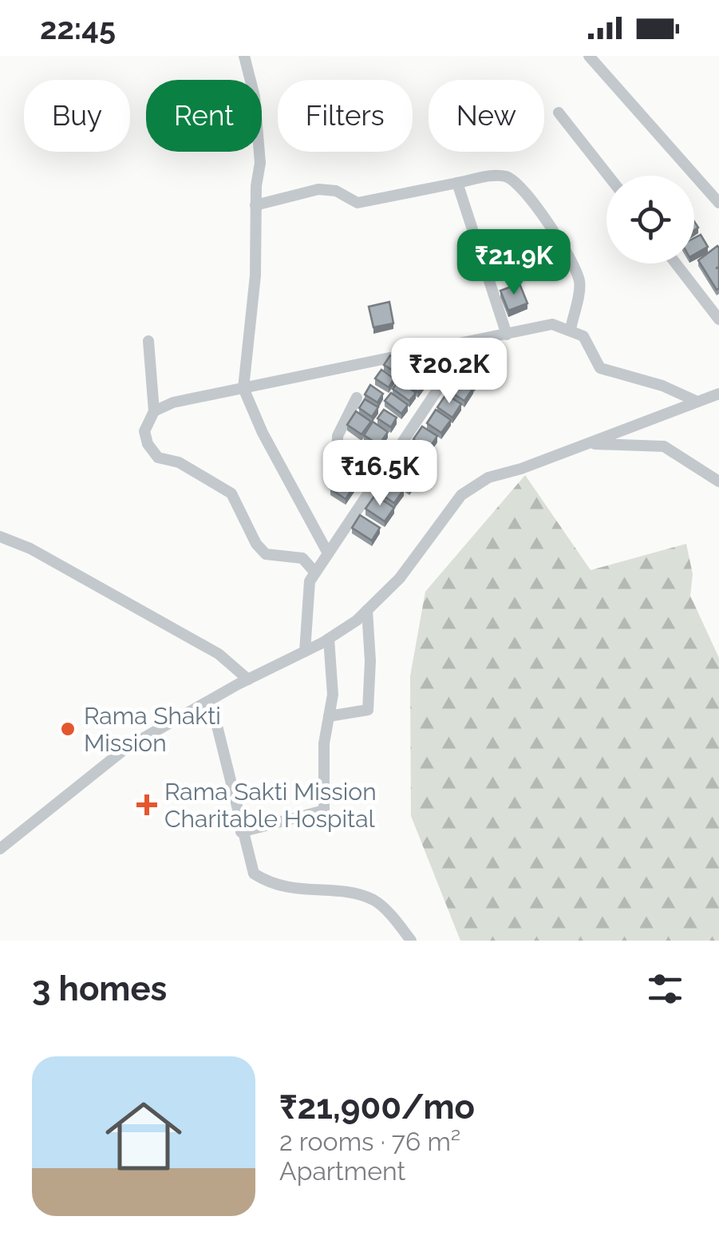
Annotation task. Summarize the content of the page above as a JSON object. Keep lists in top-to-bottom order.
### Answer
{
  "places": {
    "other": ["Rama Shakti Mission"],
    "health": ["Rama Sakti Mission Charitable Hospital"]
  },
  "page": {
    "status": "22:45",
    "chip": [
      "Buy",
      "Rent",
      "Filters",
      "New"
    ],
    "price": ["₹21.9K", "₹20.2K", "₹16.5K"],
    "heading": "3 homes",
    "list": [
      {
        "name": "₹21,900/mo",
        "note": "2 rooms · 76 m² · Apartment"
      }
    ]
  }
}
